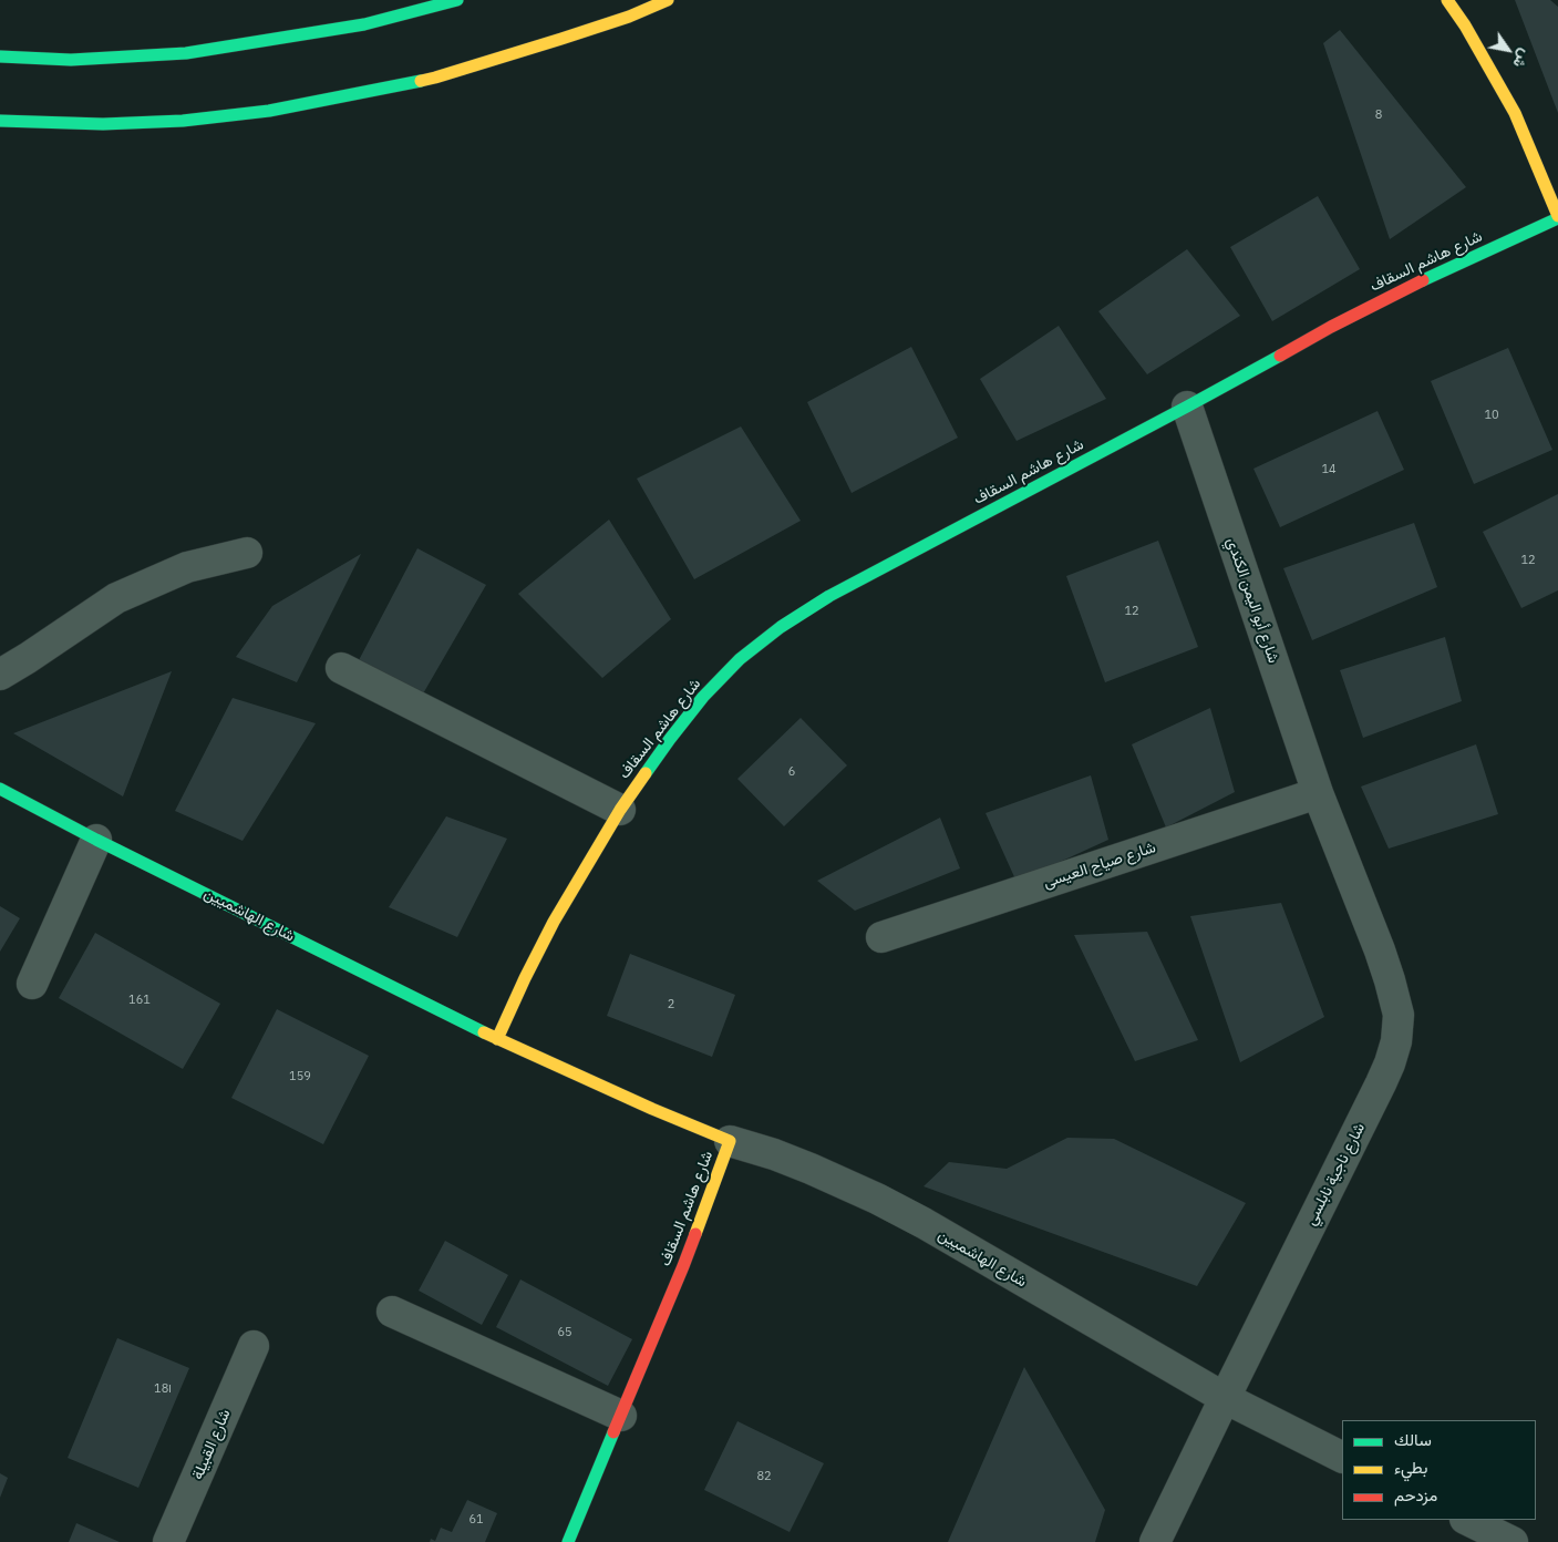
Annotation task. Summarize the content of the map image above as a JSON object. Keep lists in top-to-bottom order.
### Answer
{
  "streets": {
    "main road": ["شارع هاشم السقاف", "شارع الهاشميين"],
    "street": [
      "شارع أبو اليمن الكندي",
      "شارع صياح العيسى",
      "شارع ناجية نابلسي",
      "شارع القبيلة"
    ]
  },
  "crossings": [
    ["شارع هاشم السقاف", "شارع أبو اليمن الكندي"],
    ["شارع هاشم السقاف", "شارع الهاشميين"],
    ["شارع أبو اليمن الكندي", "شارع صياح العيسى"],
    ["شارع أبو اليمن الكندي", "شارع ناجية نابلسي"],
    ["شارع صياح العيسى", "شارع ناجية نابلسي"],
    ["شارع الهاشميين", "شارع ناجية نابلسي"]
  ],
  "house_numbers": [
    "8",
    "10",
    "14",
    "12",
    "12",
    "6",
    "161",
    "2",
    "159",
    "65",
    "ا18",
    "82",
    "61"
  ],
  "legend": ["سالك", "بطيء", "مزدحم"],
  "north": "bottom right"
}
